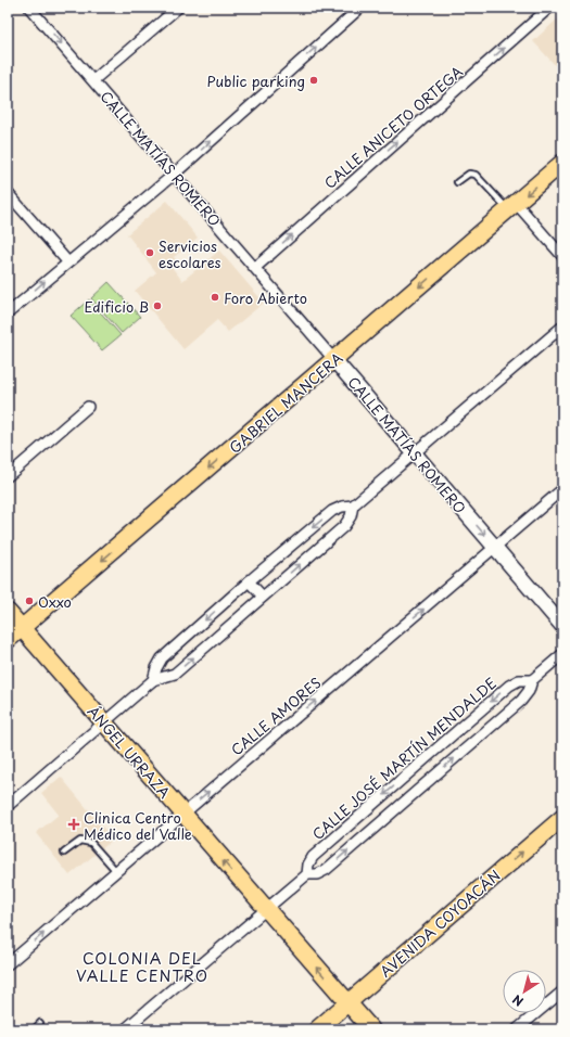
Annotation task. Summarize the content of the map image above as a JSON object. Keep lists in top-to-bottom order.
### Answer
{
  "streets": {
    "main road": ["GABRIEL MANCERA", "ÁNGEL URRAZA", "AVENIDA COYOACÁN"],
    "street": [
      "CALLE ANICETO ORTEGA",
      "CALLE MATÍAS ROMERO",
      "CALLE AMORES",
      "CALLE JOSÉ MARTÍN MENDALDE"
    ]
  },
  "crossings": [
    ["CALLE ANICETO ORTEGA", "CALLE MATÍAS ROMERO"],
    ["CALLE MATÍAS ROMERO", "GABRIEL MANCERA"],
    ["CALLE MATÍAS ROMERO", "CALLE AMORES"],
    ["GABRIEL MANCERA", "ÁNGEL URRAZA"],
    ["CALLE AMORES", "ÁNGEL URRAZA"],
    ["ÁNGEL URRAZA", "CALLE JOSÉ MARTÍN MENDALDE"],
    ["ÁNGEL URRAZA", "AVENIDA COYOACÁN"]
  ],
  "one_way": [
    "CALLE ANICETO ORTEGA",
    "GABRIEL MANCERA",
    "CALLE AMORES",
    "ÁNGEL URRAZA",
    "AVENIDA COYOACÁN"
  ],
  "districts": ["COLONIA DEL VALLE CENTRO"],
  "places": {
    "other": [
      "Public parking",
      "Servicios escolares",
      "Foro Abierto",
      "Edificio B",
      "Oxxo"
    ],
    "health": ["Clinica Centro Médico del Valle"]
  },
  "north": "bottom left"
}
